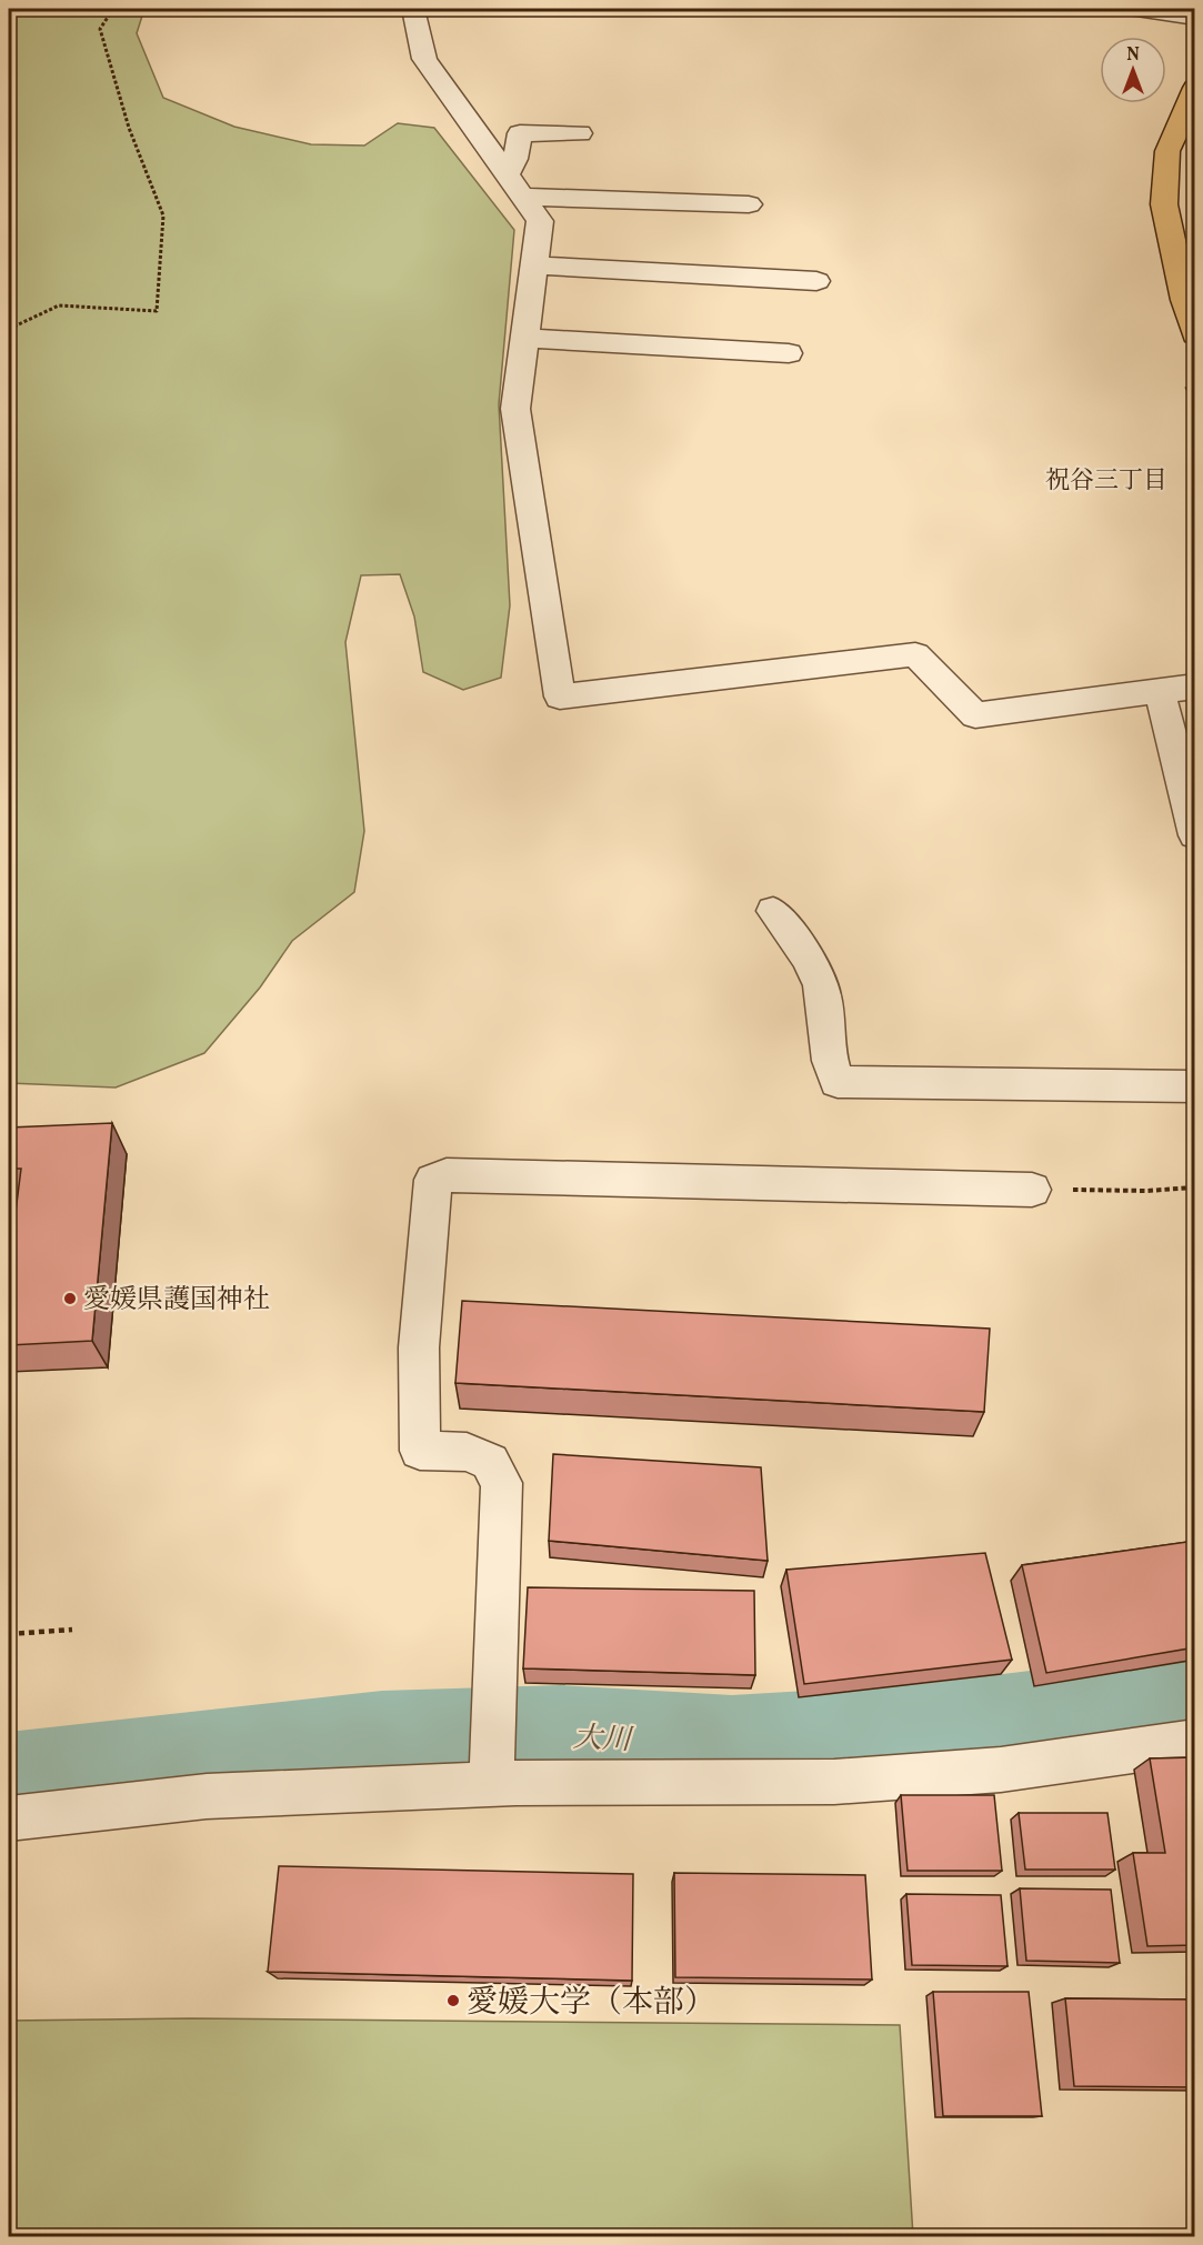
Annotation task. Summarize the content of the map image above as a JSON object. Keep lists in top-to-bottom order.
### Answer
{
  "districts": ["祝谷三丁目"],
  "water": ["大川"],
  "places": ["愛媛県護国神社", "愛媛大学（本部）"],
  "north": "top"
}
